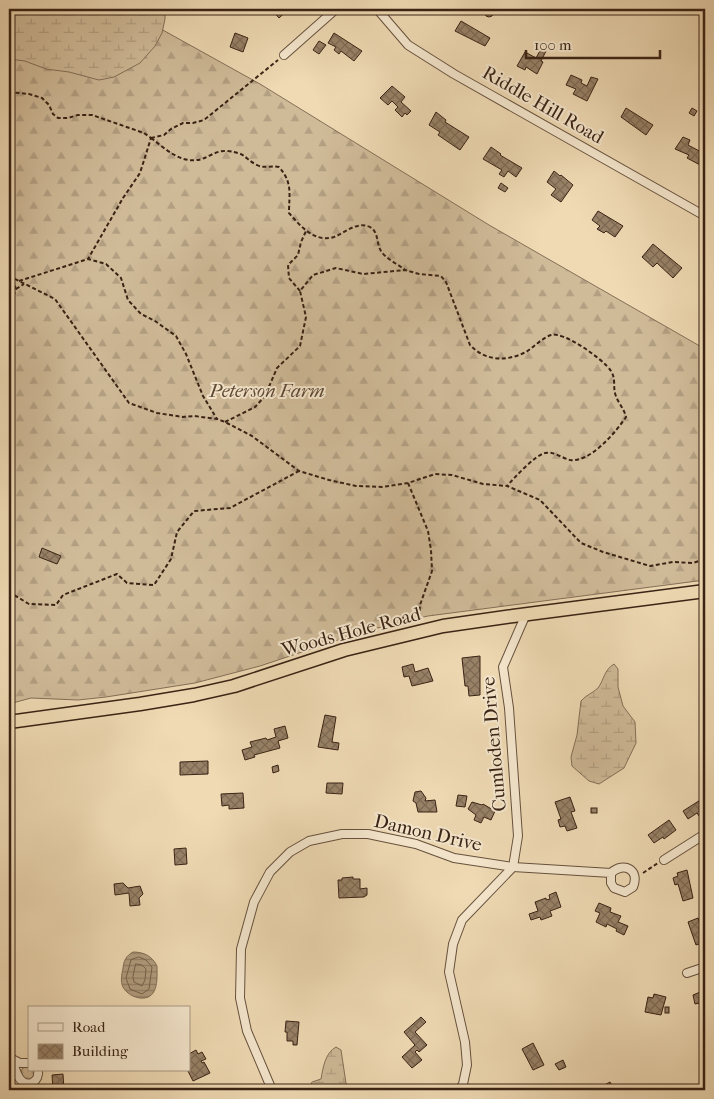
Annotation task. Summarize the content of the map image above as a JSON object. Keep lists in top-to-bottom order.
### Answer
{
  "streets": {
    "highway": ["Woods Hole Road"],
    "street": ["Riddle Hill Road", "Cumloden Drive", "Damon Drive"]
  },
  "crossings": [
    ["Woods Hole Road", "Cumloden Drive"],
    ["Cumloden Drive", "Damon Drive"]
  ],
  "parks": ["Peterson Farm"],
  "legend": ["Road", "Building"],
  "scale_bar": "100 m"
}
